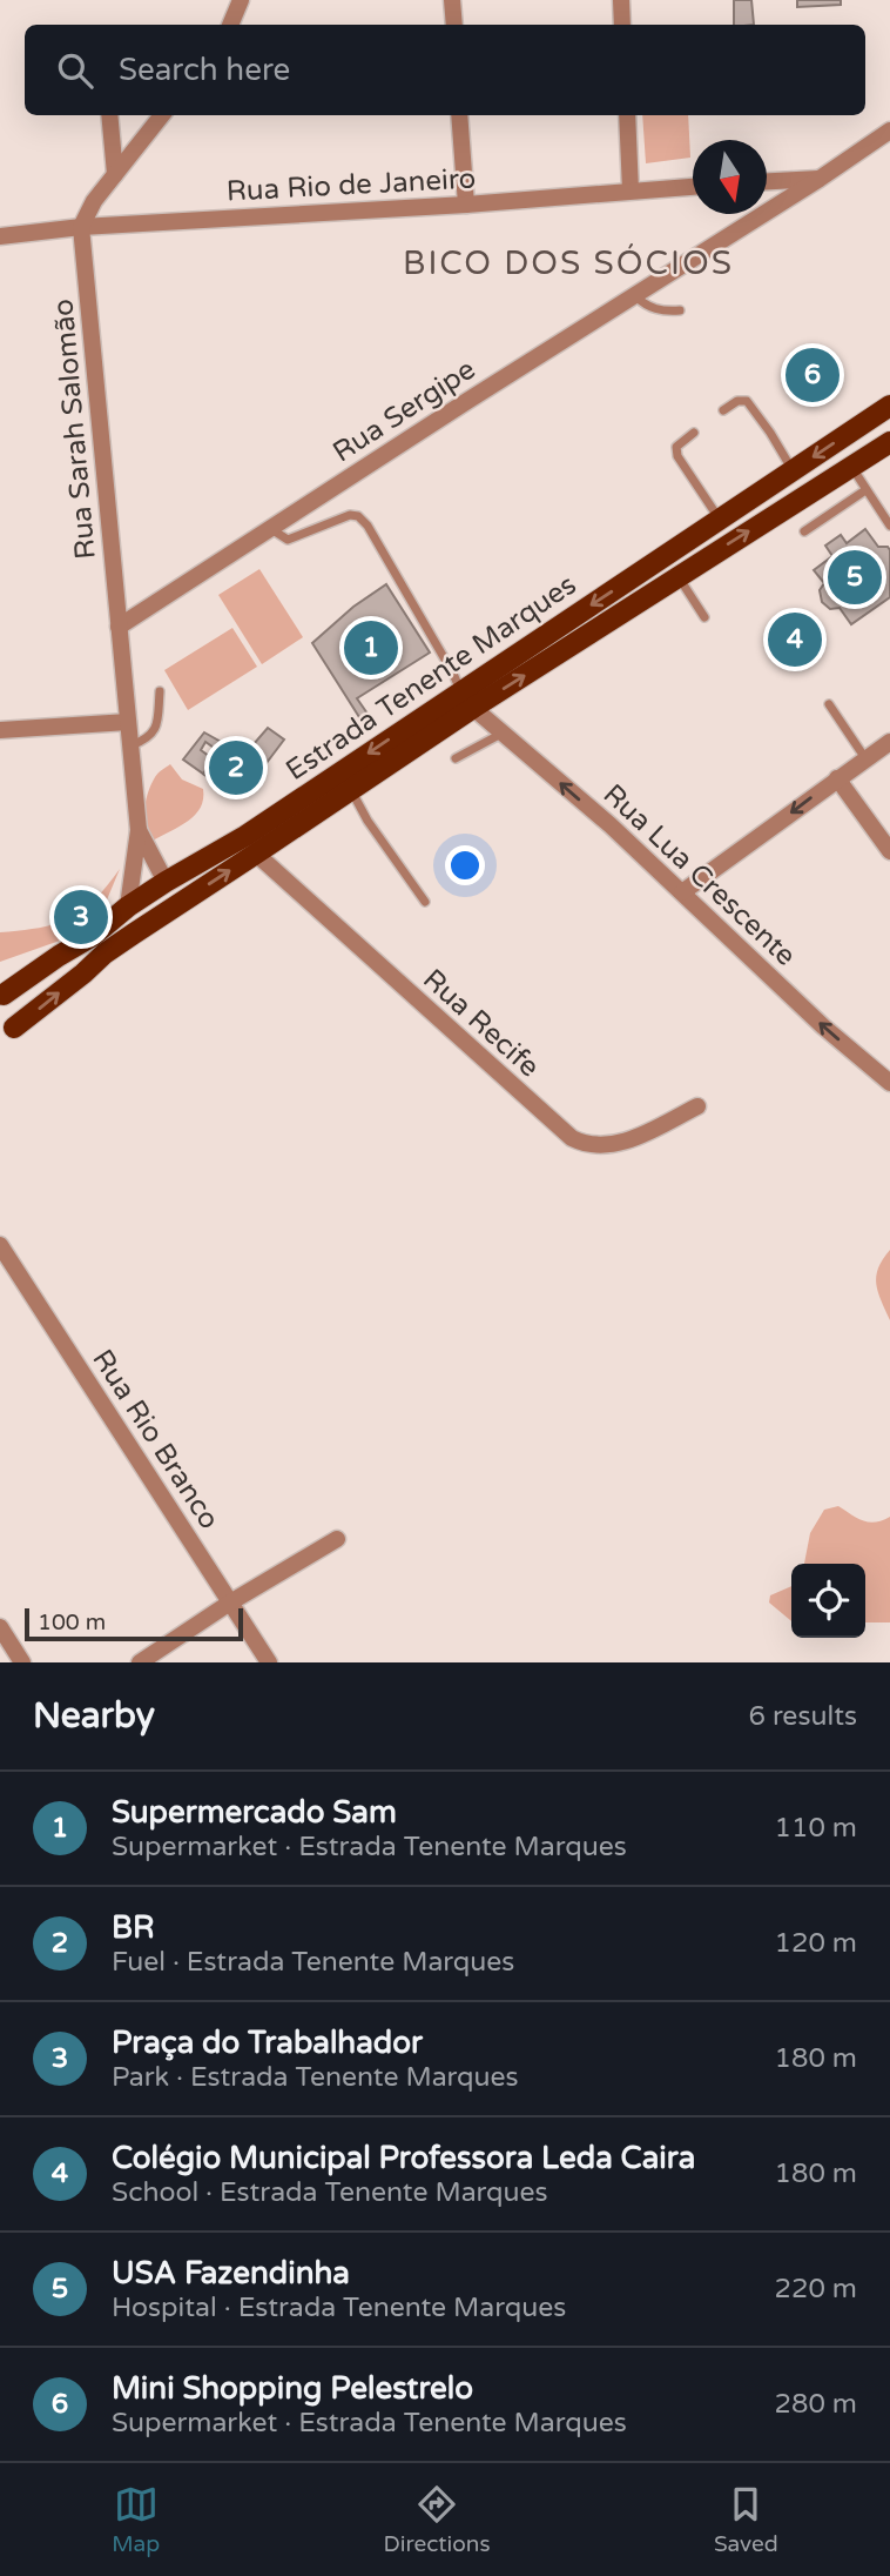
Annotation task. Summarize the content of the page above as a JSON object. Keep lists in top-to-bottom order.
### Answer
{
  "streets": {
    "main road": ["Estrada Tenente Marques"],
    "street": [
      "Rua Rio de Janeiro",
      "Rua Sergipe",
      "Rua Sarah Salomão",
      "Rua Lua Crescente",
      "Rua Recife",
      "Rua Rio Branco"
    ]
  },
  "crossings": [
    ["Rua Rio de Janeiro", "Rua Sarah Salomão"],
    ["Rua Sergipe", "Rua Sarah Salomão"],
    ["Estrada Tenente Marques", "Rua Lua Crescente"],
    ["Estrada Tenente Marques", "Rua Recife"]
  ],
  "one_way": ["Rua Lua Crescente"],
  "districts": ["BICO DOS SÓCIOS"],
  "scale_bar": "100 m",
  "north": "bottom",
  "page": {
    "search": "Search here",
    "pins": [
      "6",
      "5",
      "4",
      "1",
      "2",
      "3"
    ],
    "scale": "100 m",
    "heading": ["Nearby", "6 results"],
    "list": [
      {
        "mark": "1",
        "name": "Supermercado Sam",
        "note": "Supermarket · Estrada Tenente Marques",
        "value": "110 m"
      },
      {
        "mark": "2",
        "name": "BR",
        "note": "Fuel · Estrada Tenente Marques",
        "value": "120 m"
      },
      {
        "mark": "3",
        "name": "Praça do Trabalhador",
        "note": "Park · Estrada Tenente Marques",
        "value": "180 m"
      },
      {
        "mark": "4",
        "name": "Colégio Municipal Professora Leda Caira",
        "note": "School · Estrada Tenente Marques",
        "value": "180 m"
      },
      {
        "mark": "5",
        "name": "USA Fazendinha",
        "note": "Hospital · Estrada Tenente Marques",
        "value": "220 m"
      },
      {
        "mark": "6",
        "name": "Mini Shopping Pelestrelo",
        "note": "Supermarket · Estrada Tenente Marques",
        "value": "280 m"
      }
    ],
    "nav": ["Map", "Directions", "Saved"]
  }
}
